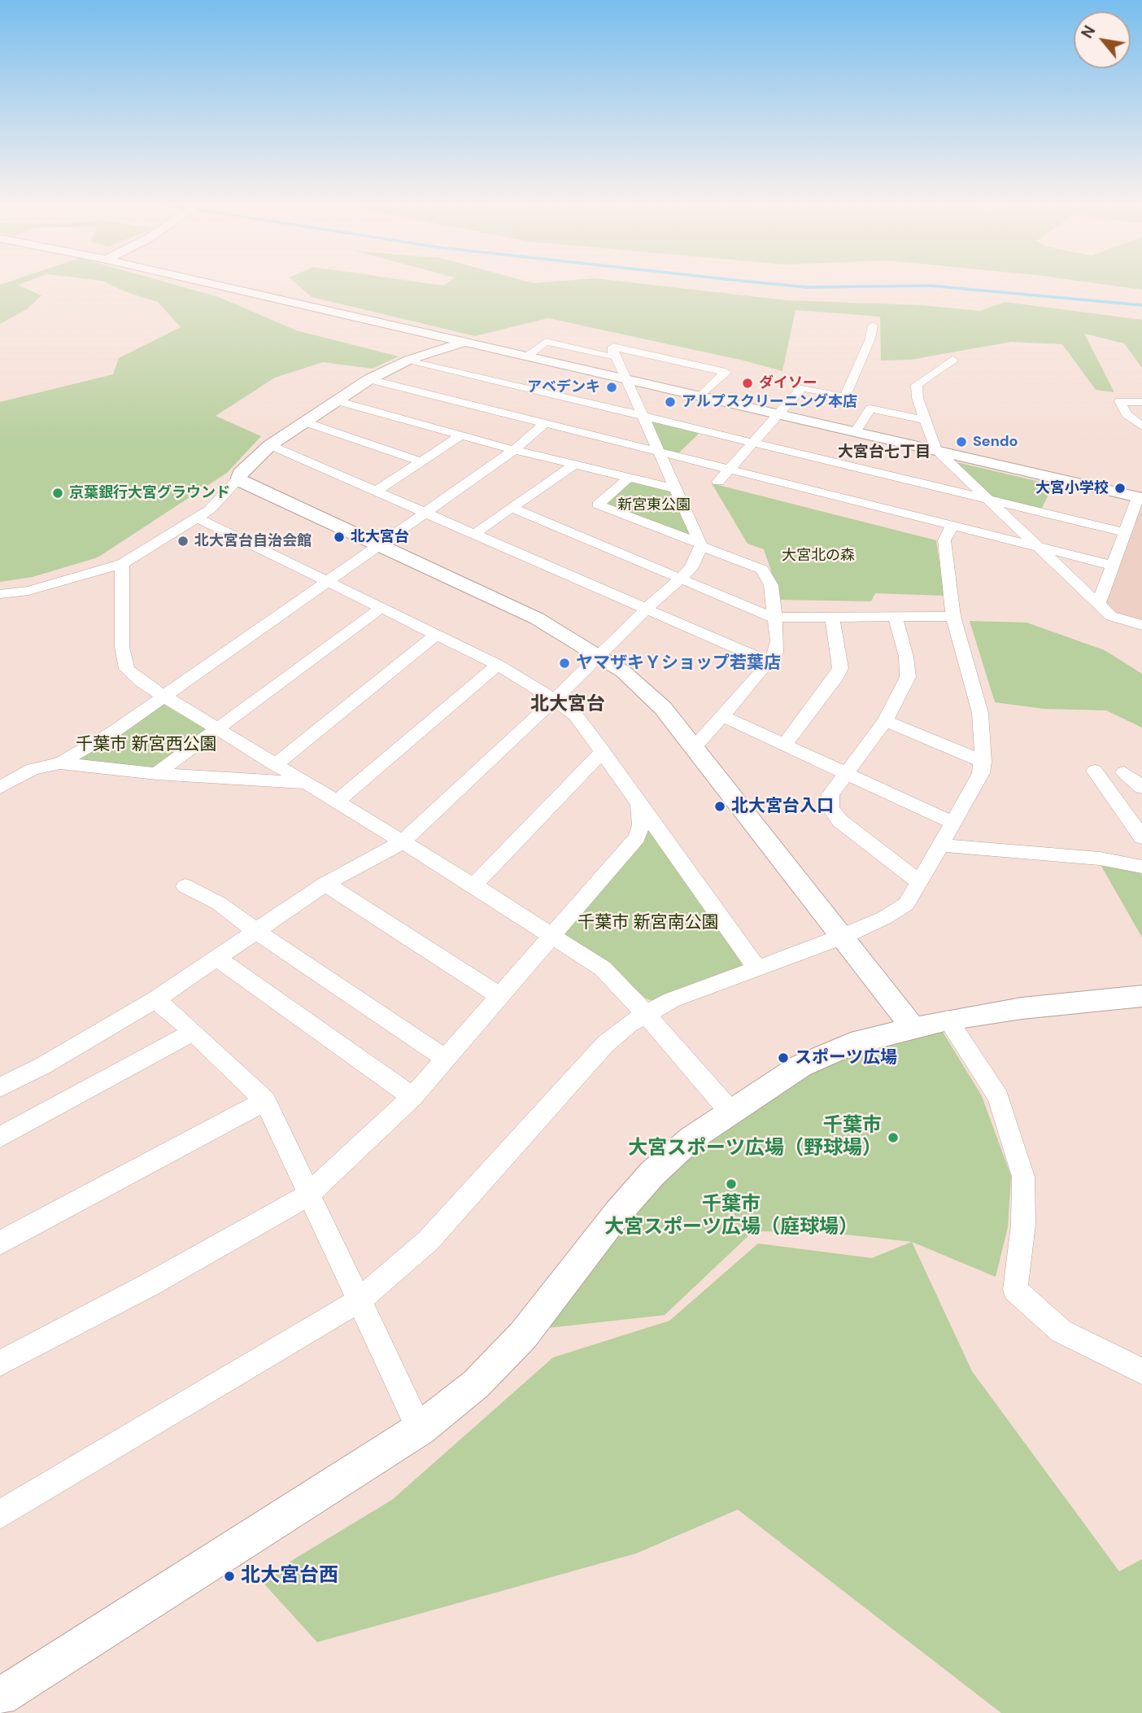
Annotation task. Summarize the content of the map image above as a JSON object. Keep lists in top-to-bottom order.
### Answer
{
  "districts": ["大宮台七丁目", "北大宮台"],
  "parks": [
    "新宮東公園",
    "大宮北の森",
    "千葉市 新宮西公園",
    "千葉市 新宮南公園"
  ],
  "places": [
    "ダイソー",
    "アベデンキ",
    "アルプスクリーニング本店",
    "Sendo",
    "大宮小学校",
    "京葉銀行大宮グラウンド",
    "北大宮台",
    "北大宮台自治会館",
    "ヤマザキＹショップ若葉店",
    "北大宮台入口",
    "スポーツ広場",
    "千葉市 大宮スポーツ広場（野球場）",
    "千葉市 大宮スポーツ広場（庭球場）",
    "北大宮台西"
  ],
  "north": "top left"
}
